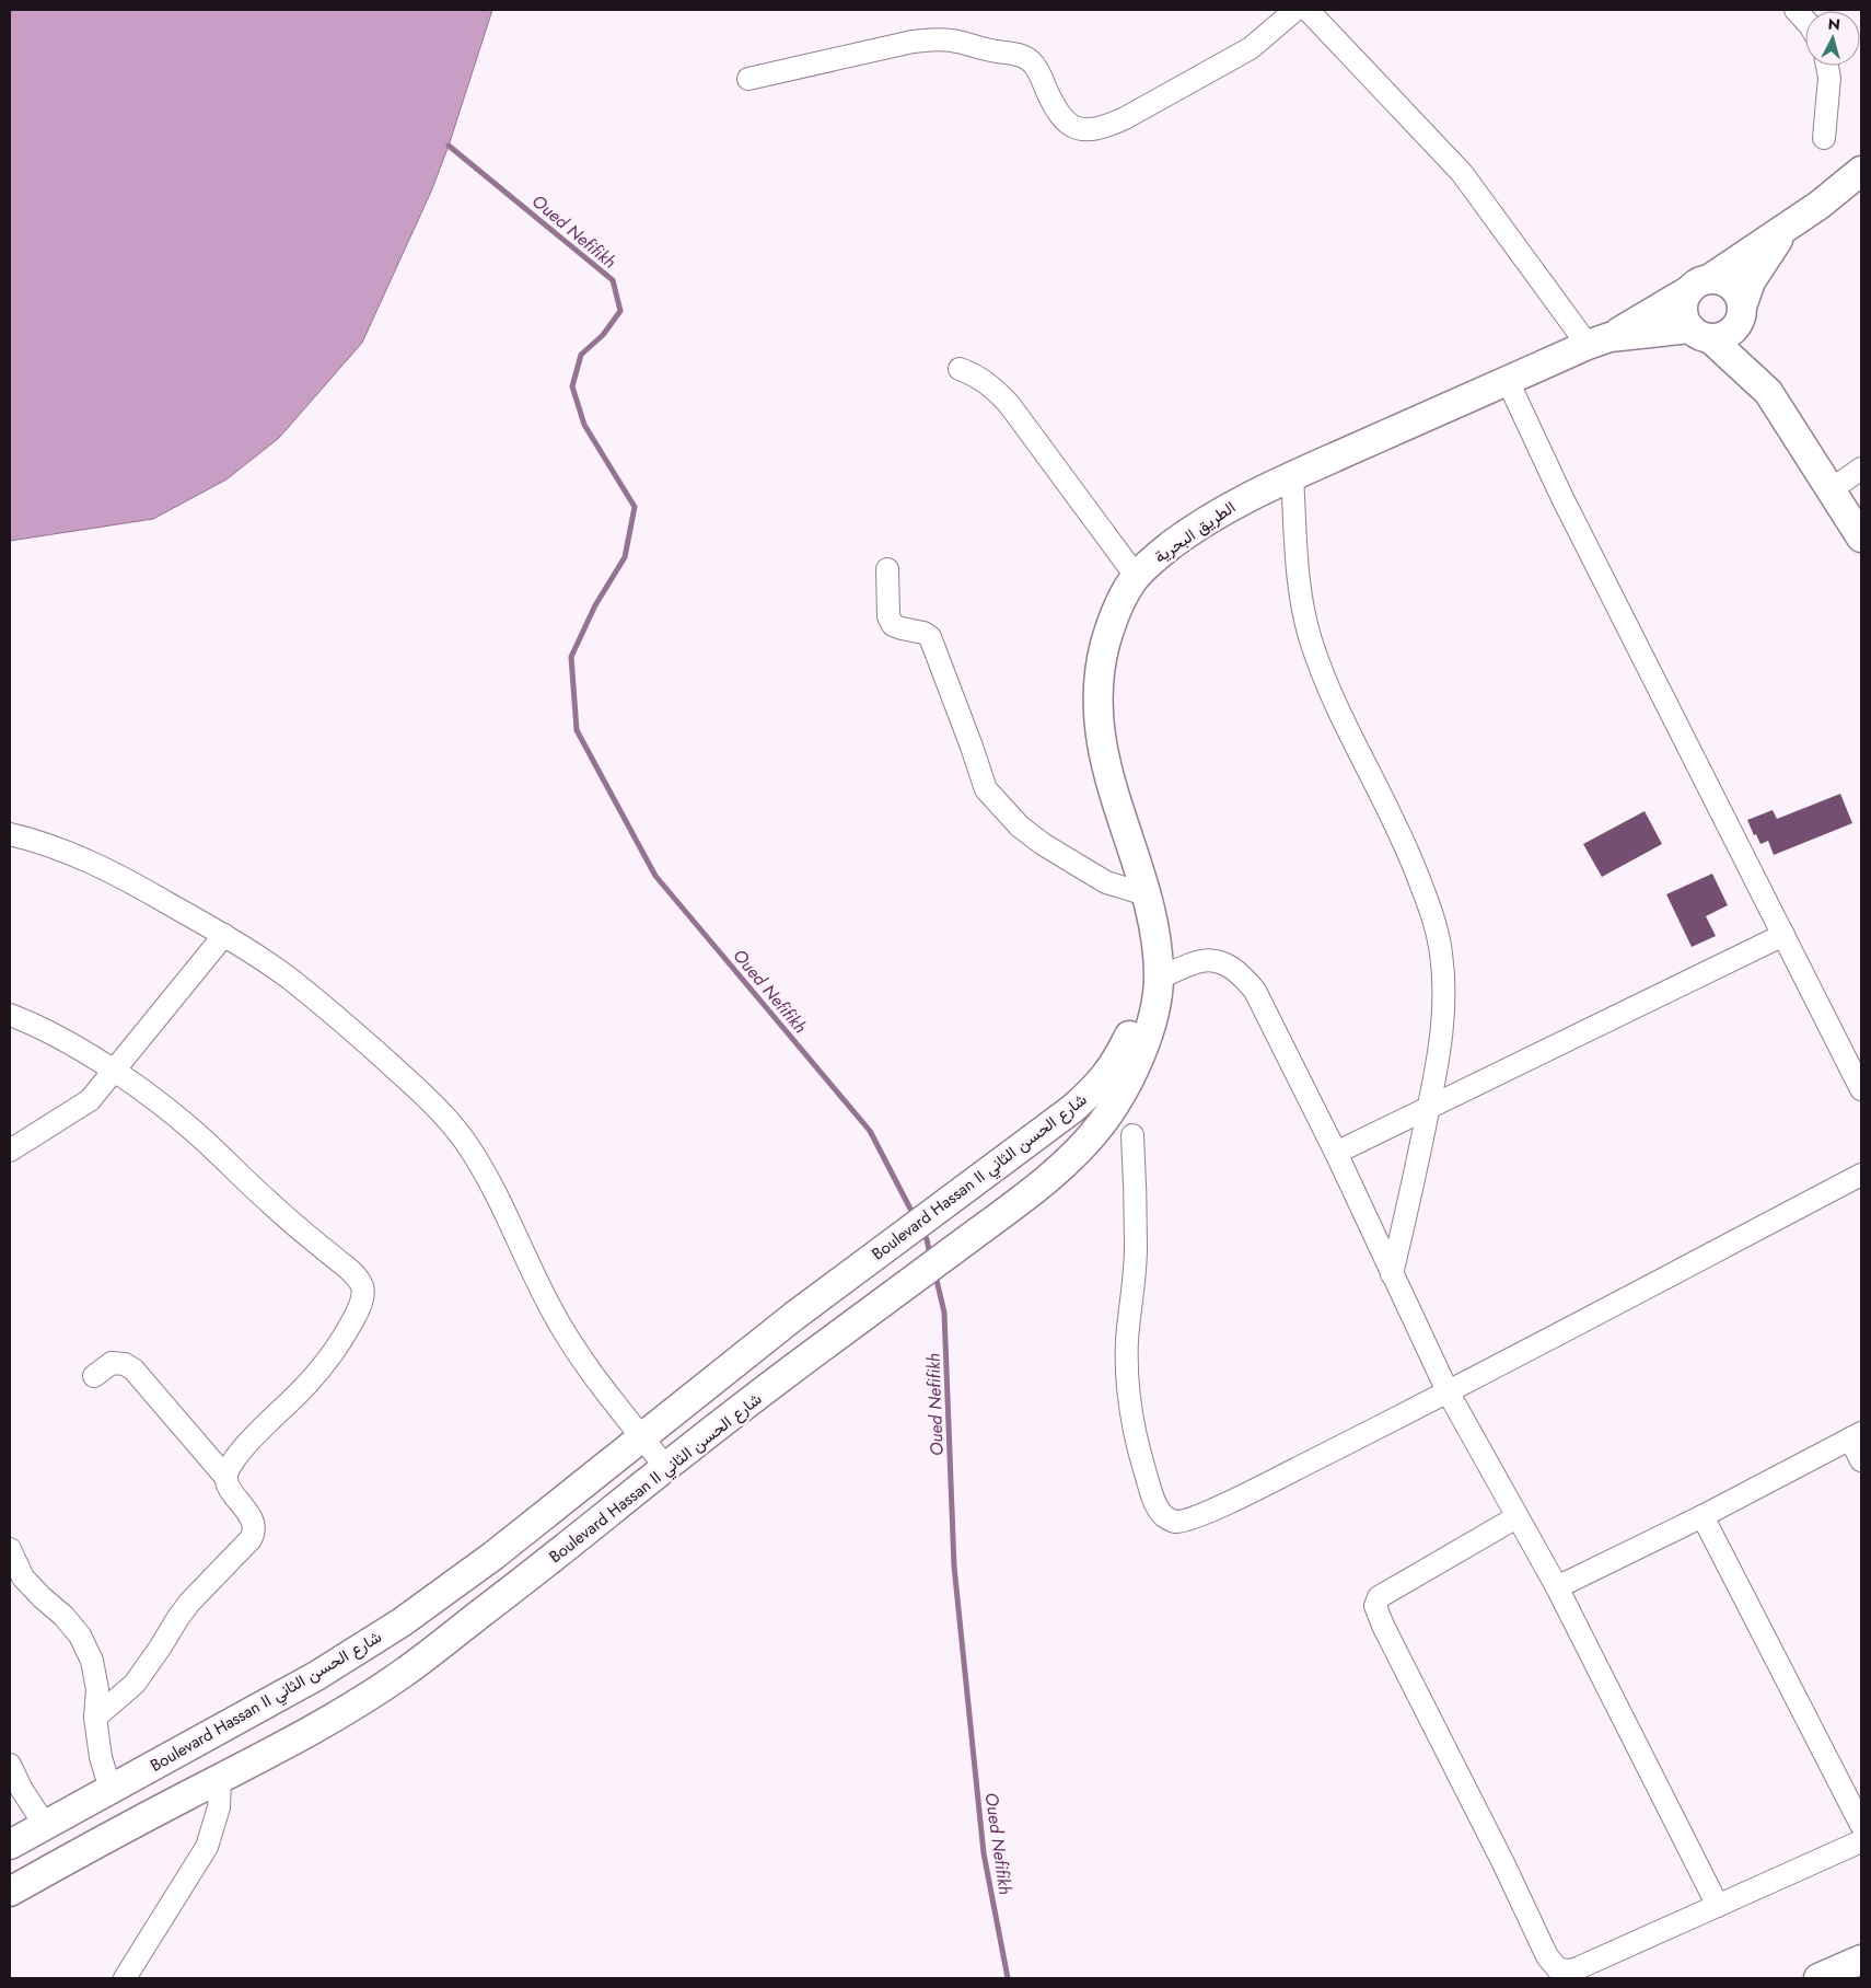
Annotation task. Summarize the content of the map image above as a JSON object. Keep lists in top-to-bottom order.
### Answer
{
  "streets": {
    "main road": ["الطريق البحرية", "Boulevard Hassan II شارع الحسن الثاني"]
  },
  "crossings": [
    ["الطريق البحرية", "Boulevard Hassan II شارع الحسن الثاني"]
  ],
  "water": ["Oued Nefifikh"],
  "north": "top"
}
